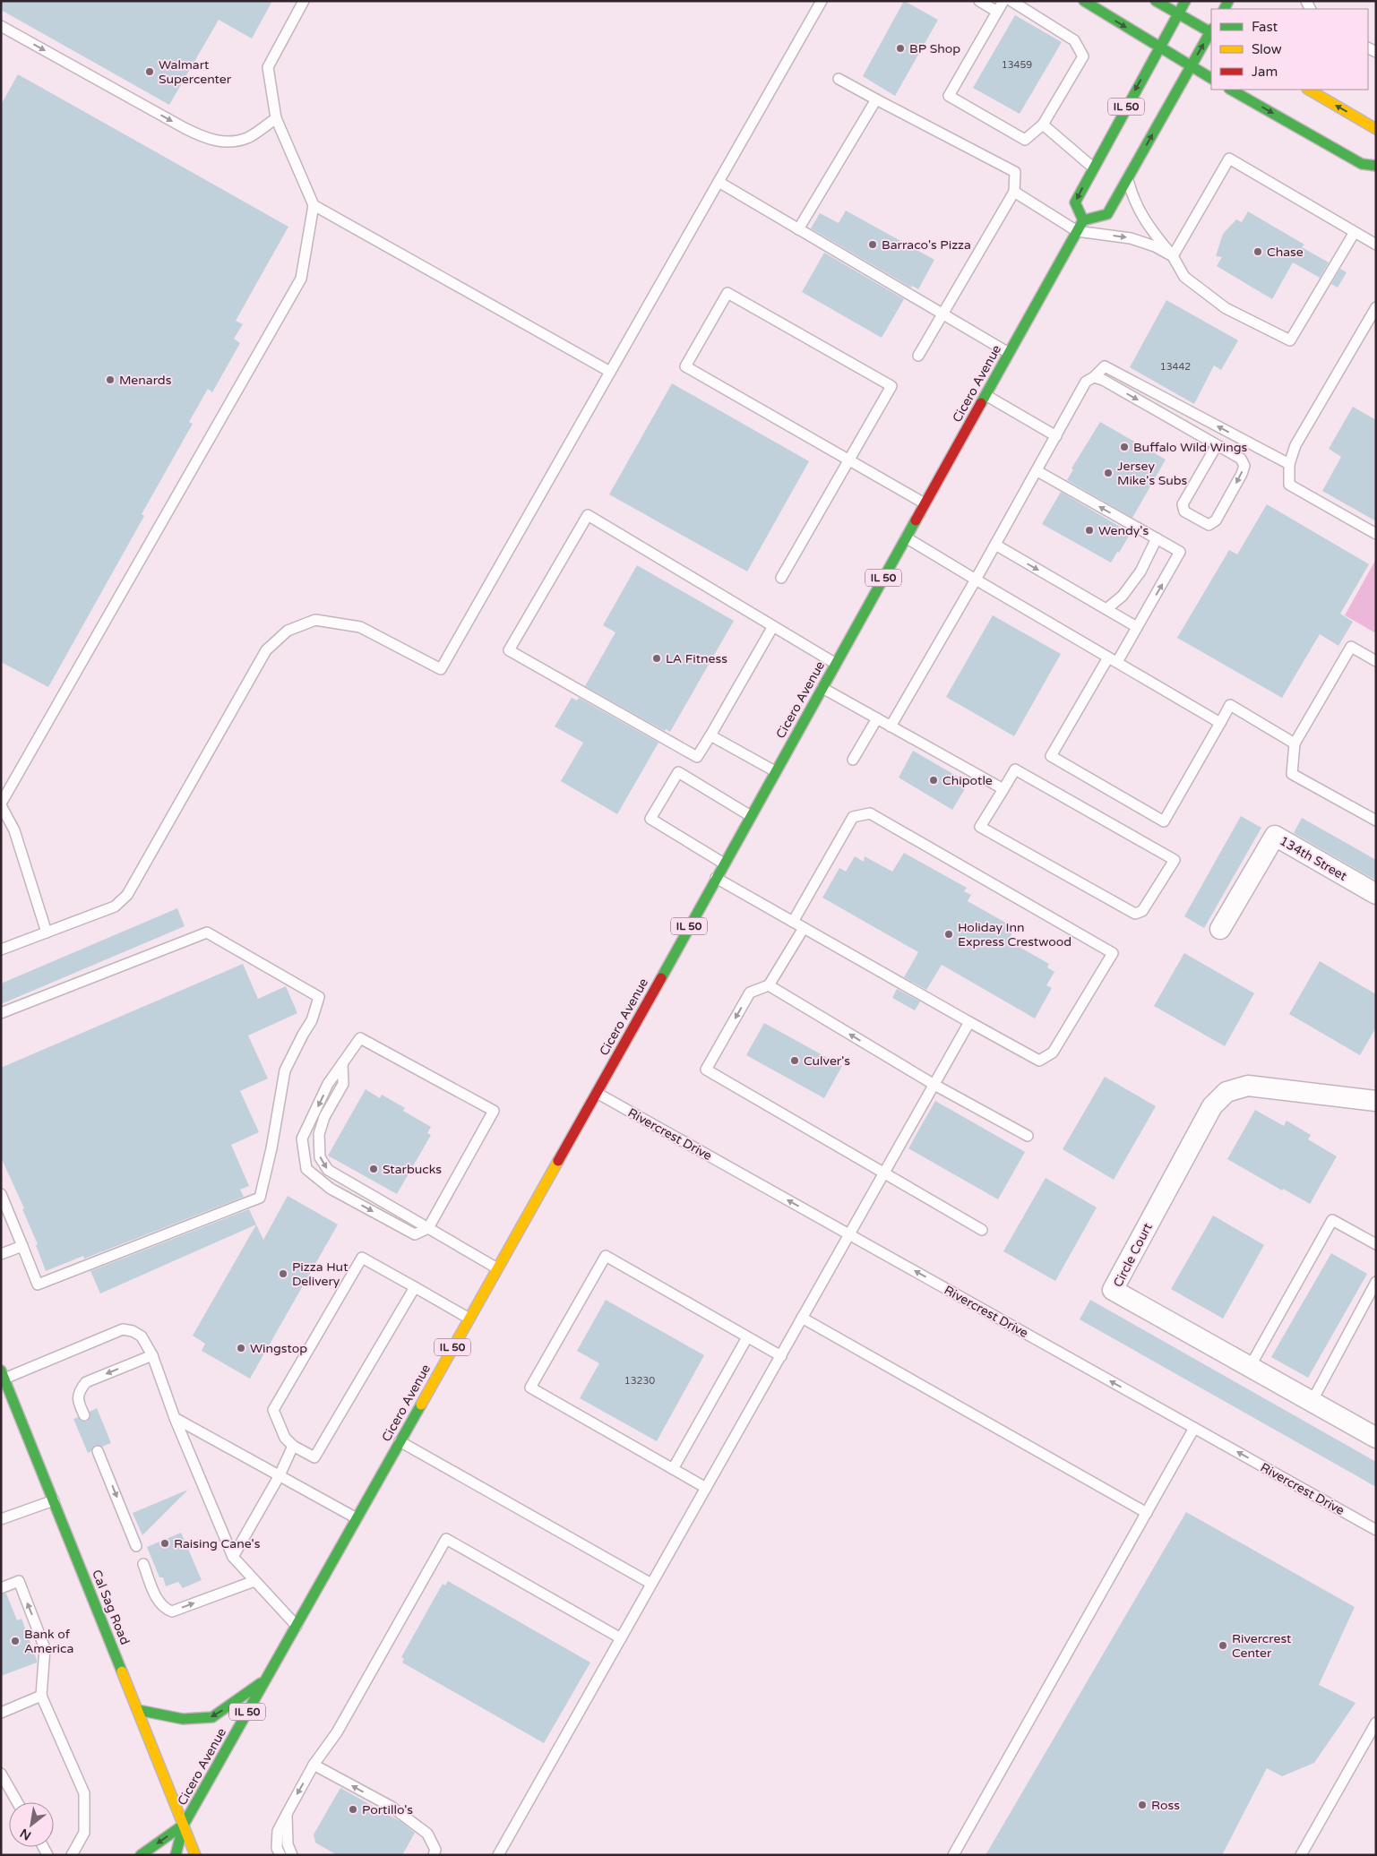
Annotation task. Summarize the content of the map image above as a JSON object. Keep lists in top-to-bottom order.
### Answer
{
  "streets": {
    "main road": ["IL 50", "Cicero Avenue", "Cal Sag Road"],
    "street": ["134th Street", "Circle Court"],
    "lane": ["Rivercrest Drive"]
  },
  "crossings": [
    ["IL 50", "Cicero Avenue"],
    ["Cicero Avenue", "Rivercrest Drive"],
    ["Cicero Avenue", "Cal Sag Road"]
  ],
  "one_way": ["Rivercrest Drive"],
  "places": [
    "BP Shop",
    "Walmart Supercenter",
    "Barraco's Pizza",
    "Chase",
    "Menards",
    "Buffalo Wild Wings",
    "Jersey Mike's Subs",
    "Wendy's",
    "LA Fitness",
    "Chipotle",
    "Holiday Inn Express Crestwood",
    "Culver's",
    "Starbucks",
    "Pizza Hut Delivery",
    "Wingstop",
    "Raising Cane's",
    "Bank of America",
    "Rivercrest Center",
    "Ross",
    "Portillo's"
  ],
  "house_numbers": ["13459", "13442", "13230"],
  "legend": ["Fast", "Slow", "Jam"],
  "north": "bottom left"
}
